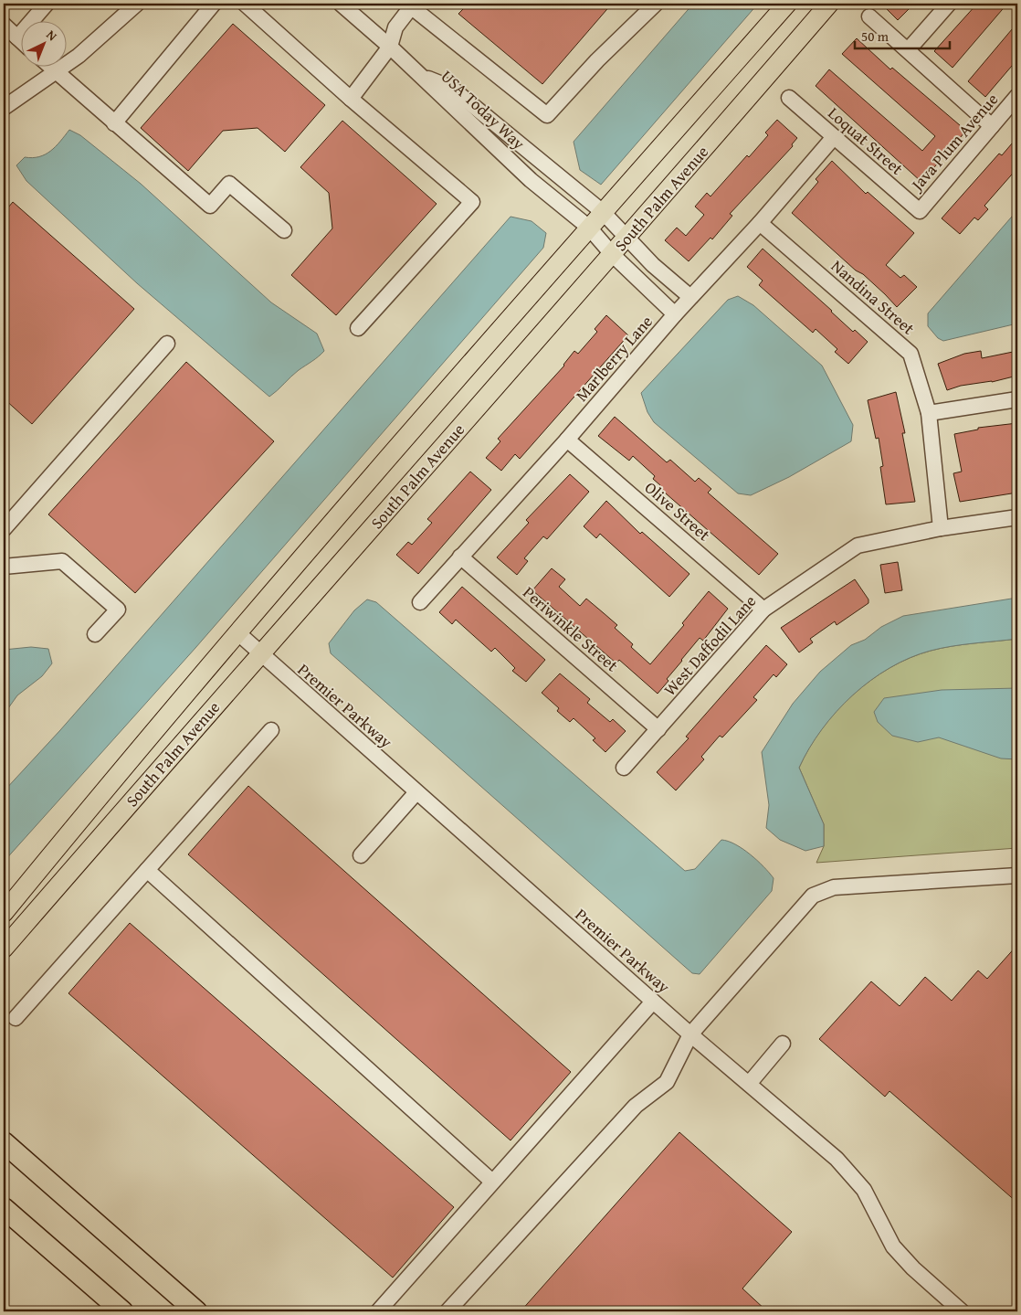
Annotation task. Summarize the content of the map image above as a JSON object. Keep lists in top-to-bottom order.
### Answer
{
  "streets": {
    "main road": ["South Palm Avenue"],
    "street": [
      "USA Today Way",
      "Loquat Street",
      "Java Plum Avenue",
      "Nandina Street",
      "Marlberry Lane",
      "Olive Street",
      "Periwinkle Street",
      "West Daffodil Lane",
      "Premier Parkway"
    ]
  },
  "crossings": [
    ["USA Today Way", "South Palm Avenue"],
    ["USA Today Way", "Marlberry Lane"],
    ["Loquat Street", "Java Plum Avenue"],
    ["Loquat Street", "Marlberry Lane"],
    ["South Palm Avenue", "Premier Parkway"],
    ["Nandina Street", "Marlberry Lane"],
    ["Nandina Street", "West Daffodil Lane"],
    ["Marlberry Lane", "Olive Street"],
    ["Marlberry Lane", "Periwinkle Street"],
    ["Olive Street", "West Daffodil Lane"],
    ["Periwinkle Street", "West Daffodil Lane"]
  ],
  "scale_bar": "50 m",
  "north": "top right"
}
